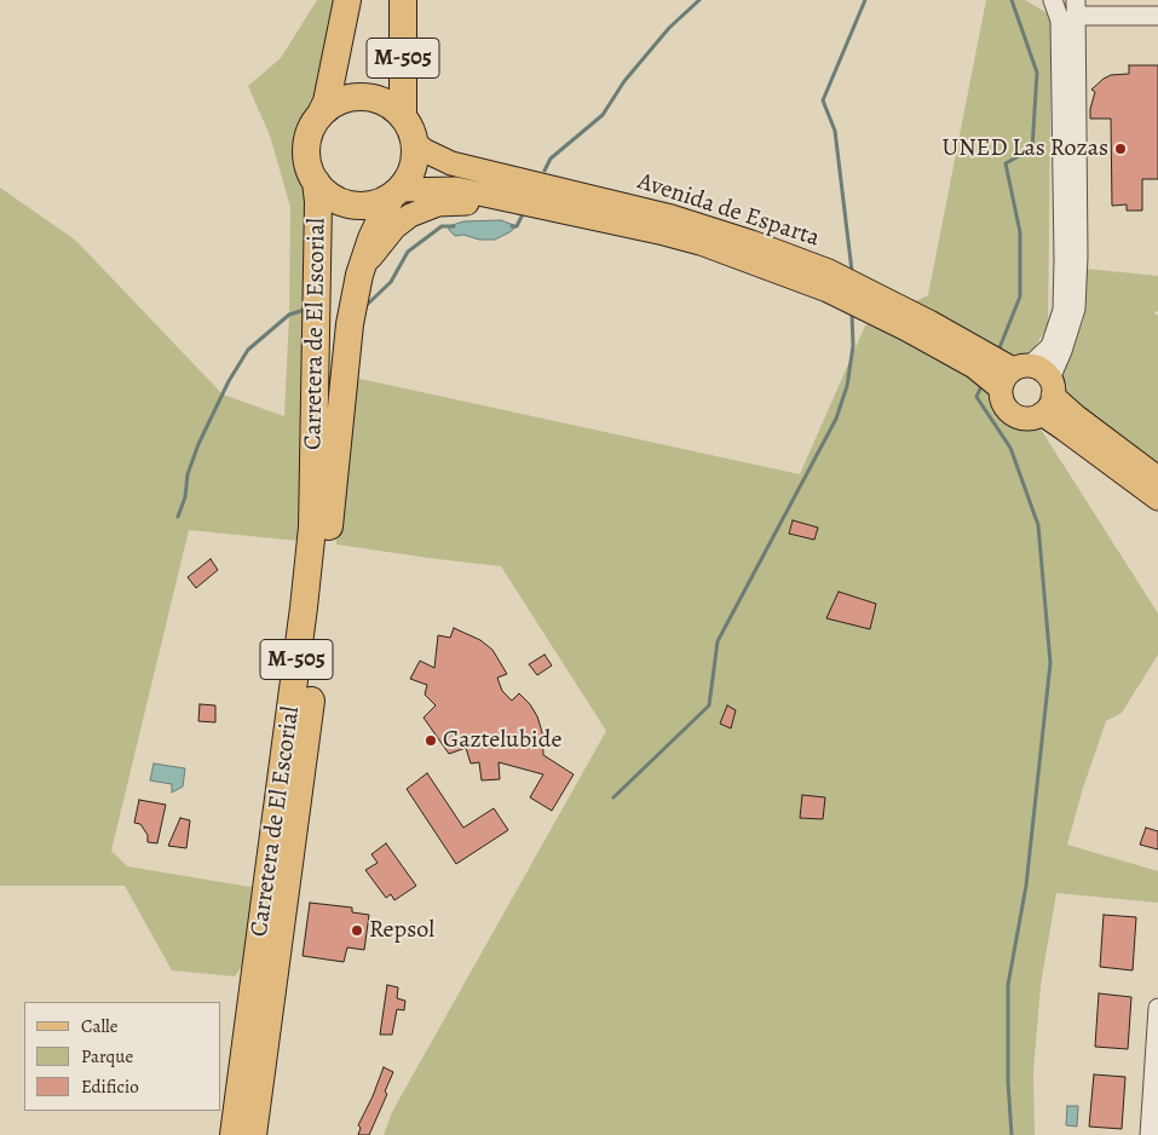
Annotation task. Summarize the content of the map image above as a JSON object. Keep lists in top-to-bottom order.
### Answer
{
  "streets": {
    "highway": ["M-505", "Carretera de El Escorial"],
    "main road": ["Avenida de Esparta"]
  },
  "crossings": [
    ["M-505", "Avenida de Esparta"],
    ["M-505", "Carretera de El Escorial"],
    ["Avenida de Esparta", "Carretera de El Escorial"]
  ],
  "places": ["UNED Las Rozas", "Gaztelubide", "Repsol"],
  "legend": ["Calle", "Parque", "Edificio"]
}
